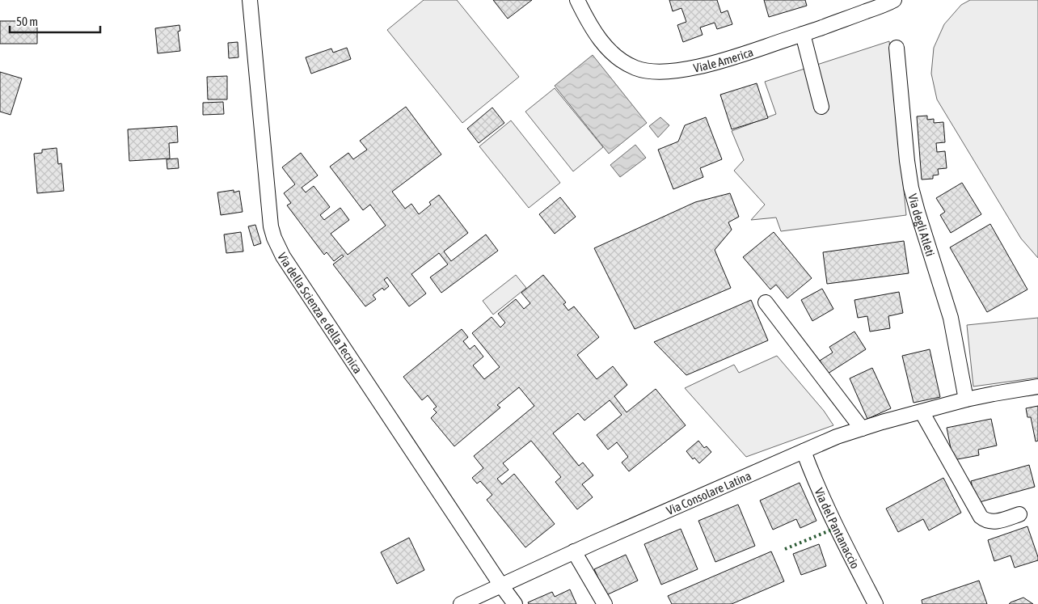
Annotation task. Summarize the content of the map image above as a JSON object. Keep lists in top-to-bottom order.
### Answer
{
  "streets": {
    "street": [
      "Viale America",
      "Via degli Atleti",
      "Via della Scienza e della Tecnica",
      "Via Consolare Latina",
      "Via del Pantanaccio"
    ]
  },
  "crossings": [
    ["Via degli Atleti", "Via Consolare Latina"],
    ["Via della Scienza e della Tecnica", "Via Consolare Latina"],
    ["Via Consolare Latina", "Via del Pantanaccio"]
  ],
  "scale_bar": "50 m"
}
